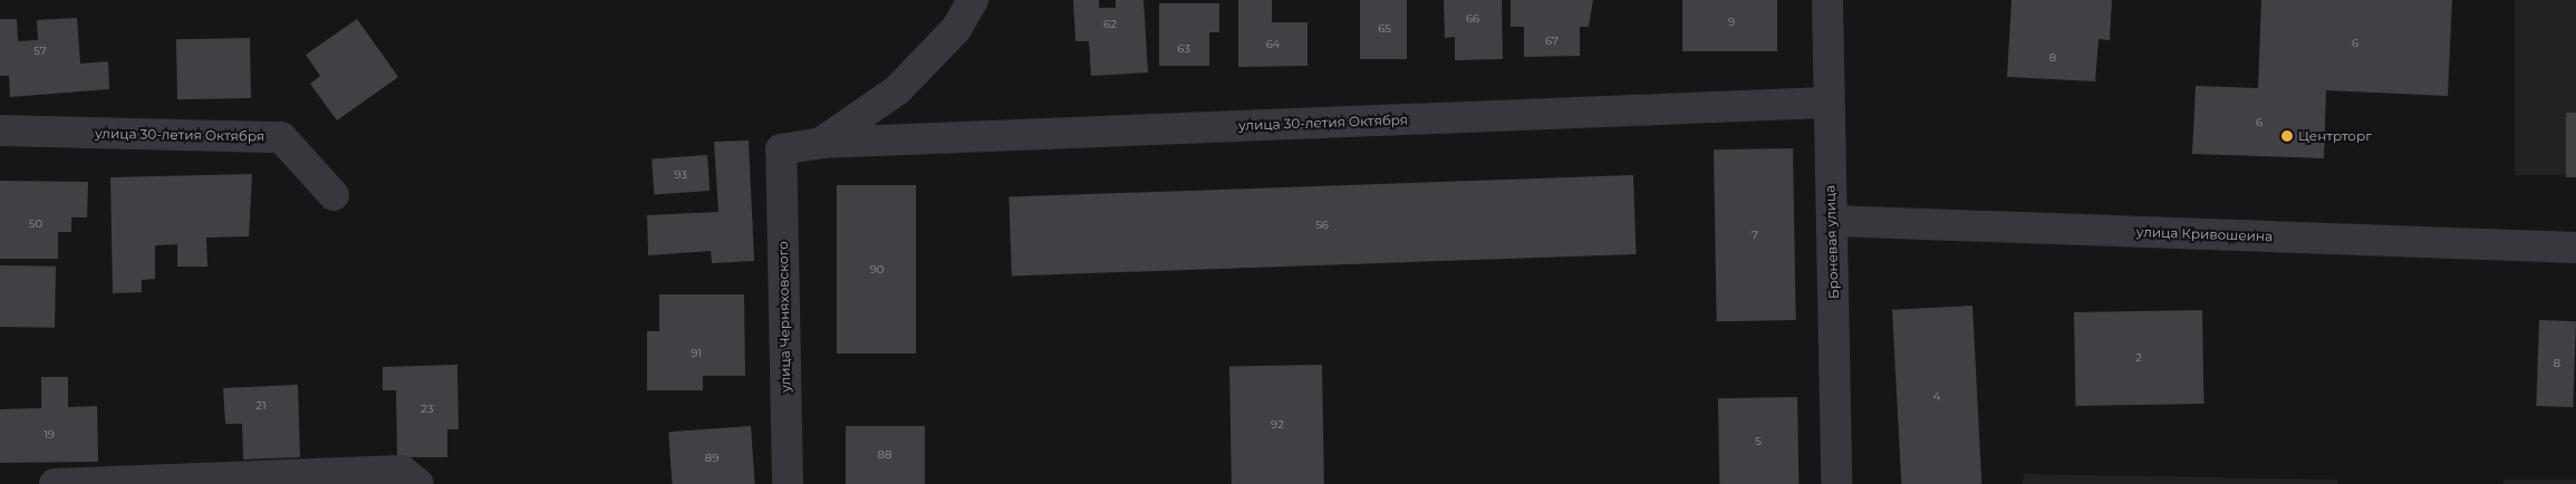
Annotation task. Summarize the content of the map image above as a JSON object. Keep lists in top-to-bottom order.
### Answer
{
  "streets": {
    "street": [
      "улица 30-летия Октября",
      "улица Кривошеина",
      "Броневая улица",
      "улица Черняховского"
    ]
  },
  "crossings": [
    ["улица 30-летия Октября", "Броневая улица"],
    ["улица 30-летия Октября", "улица Черняховского"],
    ["улица Кривошеина", "Броневая улица"]
  ],
  "places": ["Центрторг"],
  "house_numbers": [
    "66",
    "9",
    "62",
    "65",
    "67",
    "6",
    "64",
    "63",
    "57",
    "8",
    "6",
    "93",
    "50",
    "56",
    "7",
    "90",
    "91",
    "2",
    "8",
    "4",
    "21",
    "23",
    "92",
    "19",
    "5",
    "88",
    "89"
  ]
}
